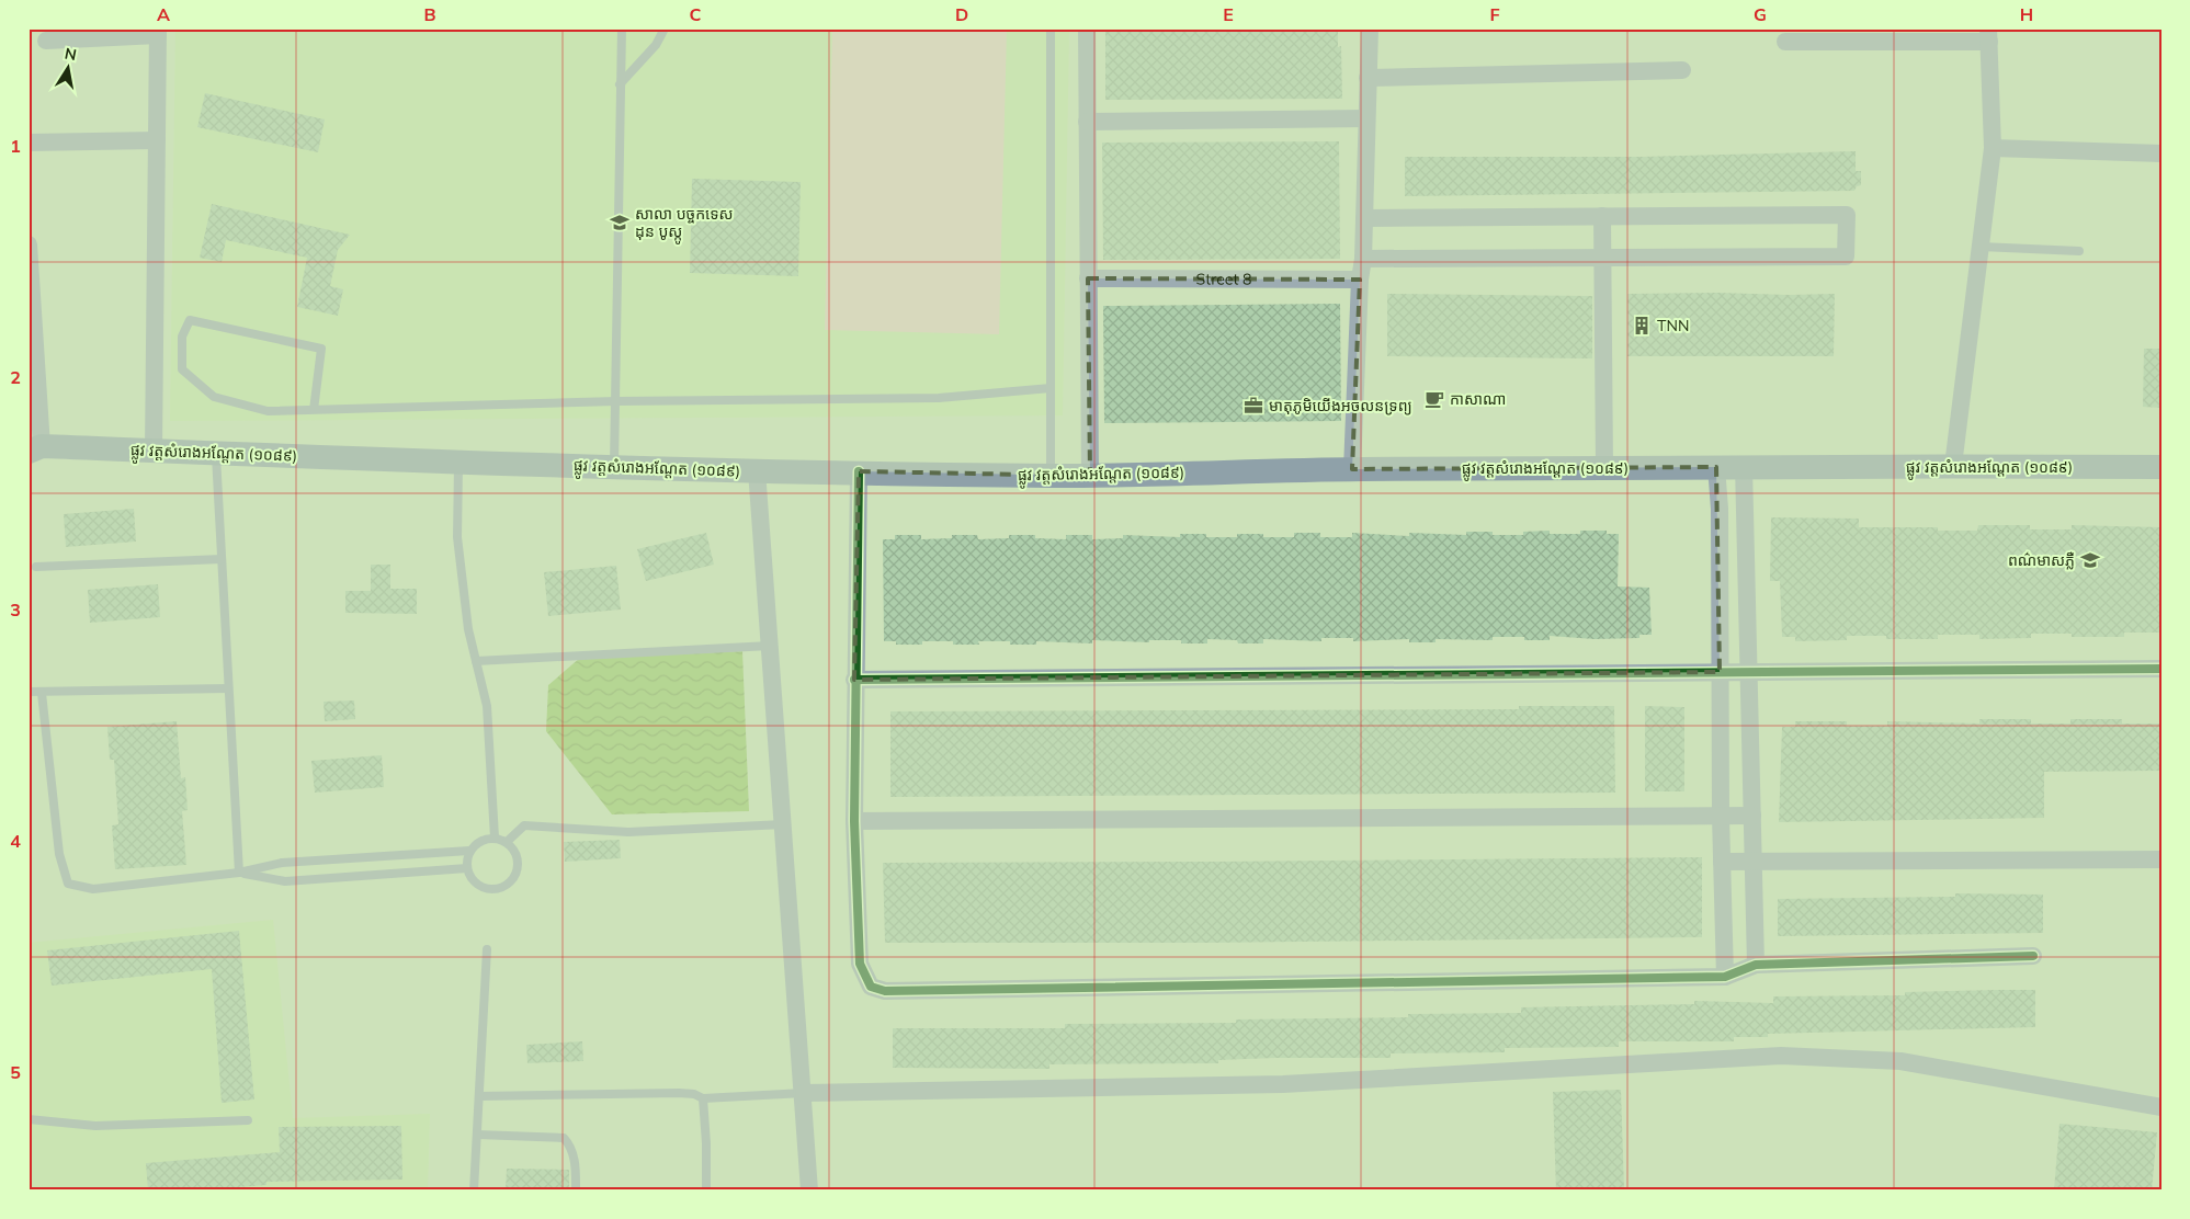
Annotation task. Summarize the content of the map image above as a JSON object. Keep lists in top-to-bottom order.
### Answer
{
  "streets": {
    "main road": ["ផ្លូវ វត្តសំរោងអណ្ដែត (១០៨៩)"],
    "street": ["Street 8"]
  },
  "places": {
    "school or university": ["សាលា បច្ចកទេស ដុន បូស្កូ", "ពណ៌មាសភ្លឺ"],
    "building": ["TNN"],
    "cafe": ["កាសាណា"],
    "office": ["មាតុភូមិយើងអចលនទ្រព្យ"]
  },
  "north": "top",
  "grid": {
    "columns": [
      "A",
      "B",
      "C",
      "D",
      "E",
      "F",
      "G",
      "H"
    ],
    "rows": [
      "1",
      "2",
      "3",
      "4",
      "5"
    ]
  }
}
